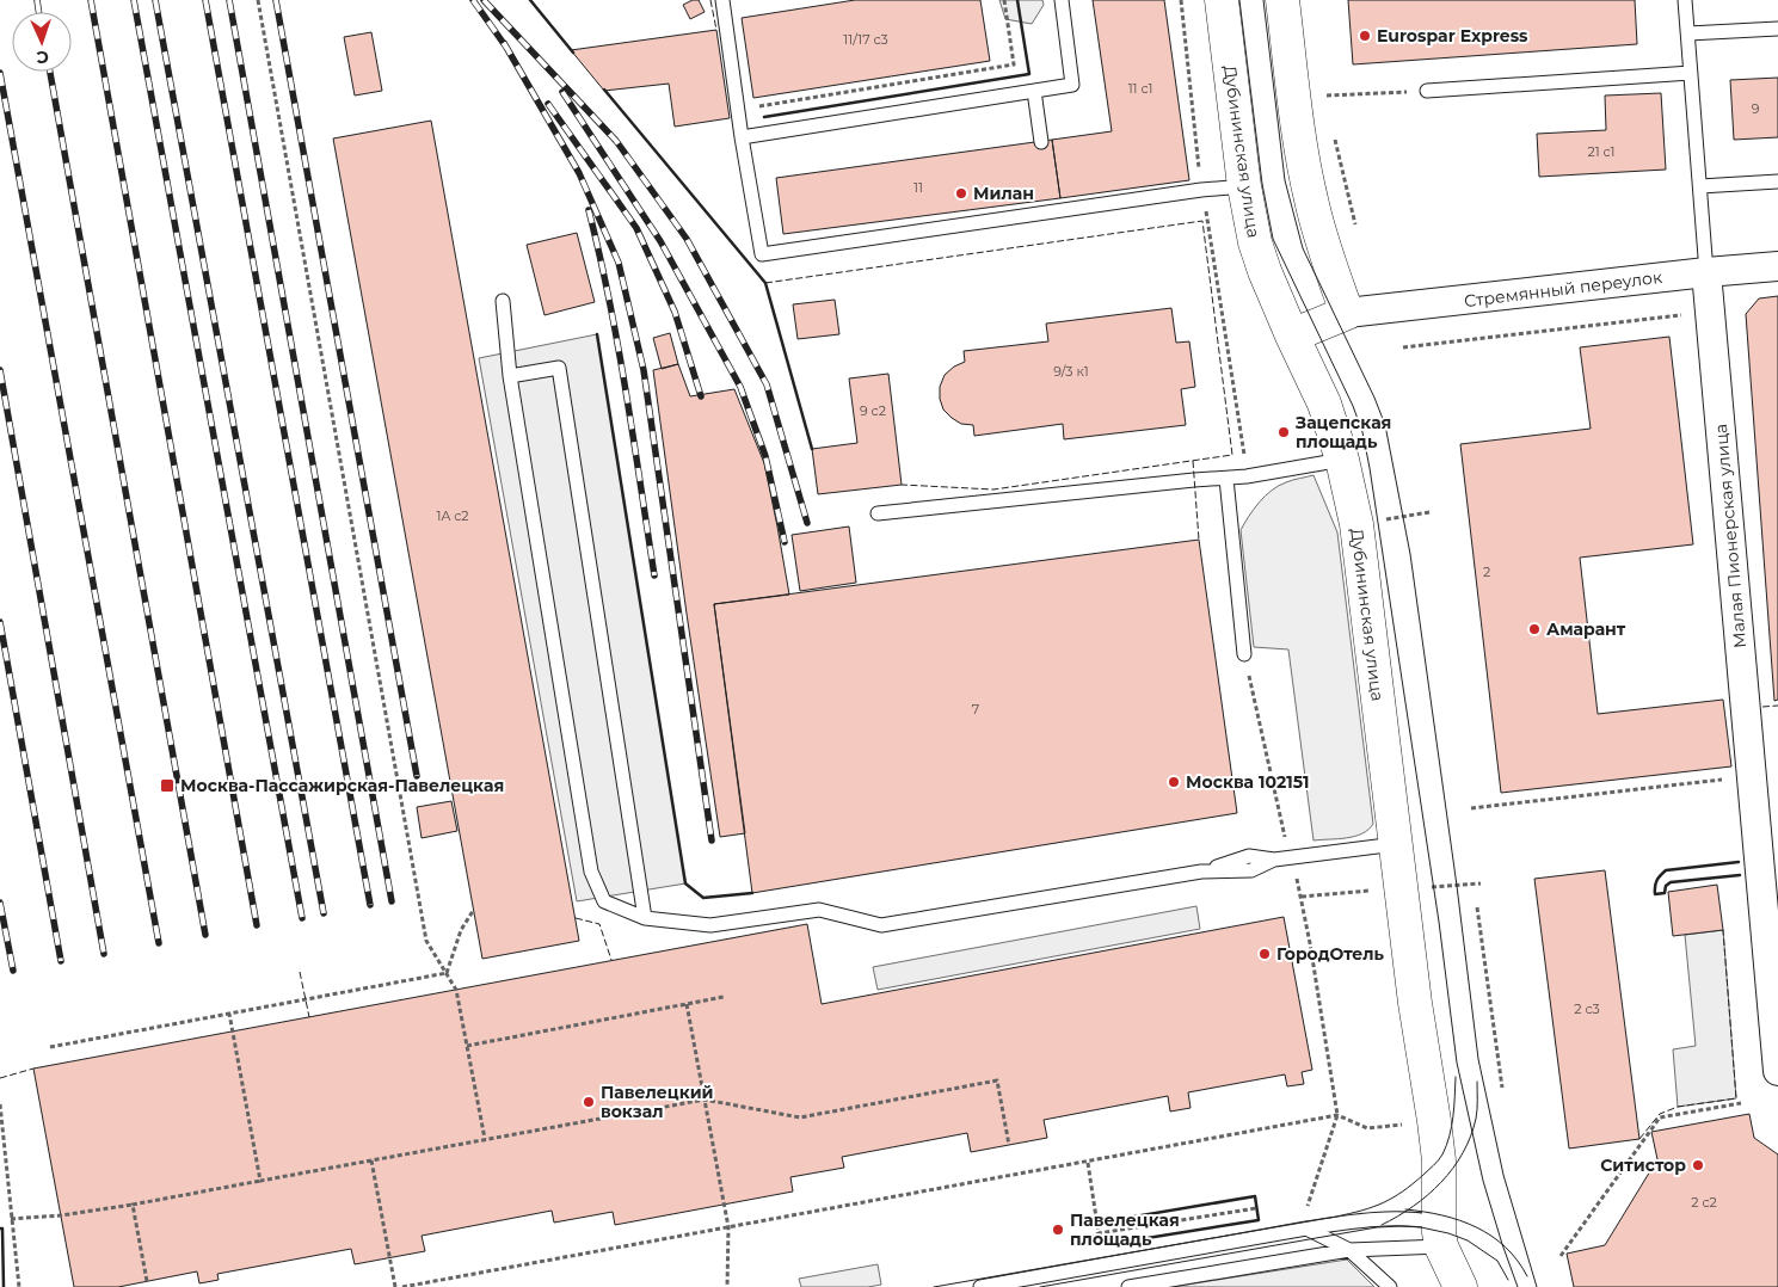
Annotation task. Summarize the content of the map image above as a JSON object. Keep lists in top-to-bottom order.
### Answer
{
  "streets": {
    "main road": ["Дубининская улица"],
    "street": ["Стремянный переулок", "Малая Пионерская улица"]
  },
  "crossings": [
    ["Стремянный переулок", "Малая Пионерская улица"]
  ],
  "places": {
    "other": [
      "Eurospar Express",
      "Милан",
      "Зацепская площадь",
      "Амарант",
      "Москва 102151",
      "ГородОтель",
      "Павелецкий вокзал",
      "Ситистор",
      "Павелецкая площадь"
    ],
    "transit": ["Москва-Пассажирская-Павелецкая"]
  },
  "house_numbers": [
    "11/17 с3",
    "11 с1",
    "9",
    "21 с1",
    "11",
    "9/3 к1",
    "9 c2",
    "1A c2",
    "2",
    "7",
    "2 с3",
    "2 с2"
  ],
  "north": "bottom"
}
